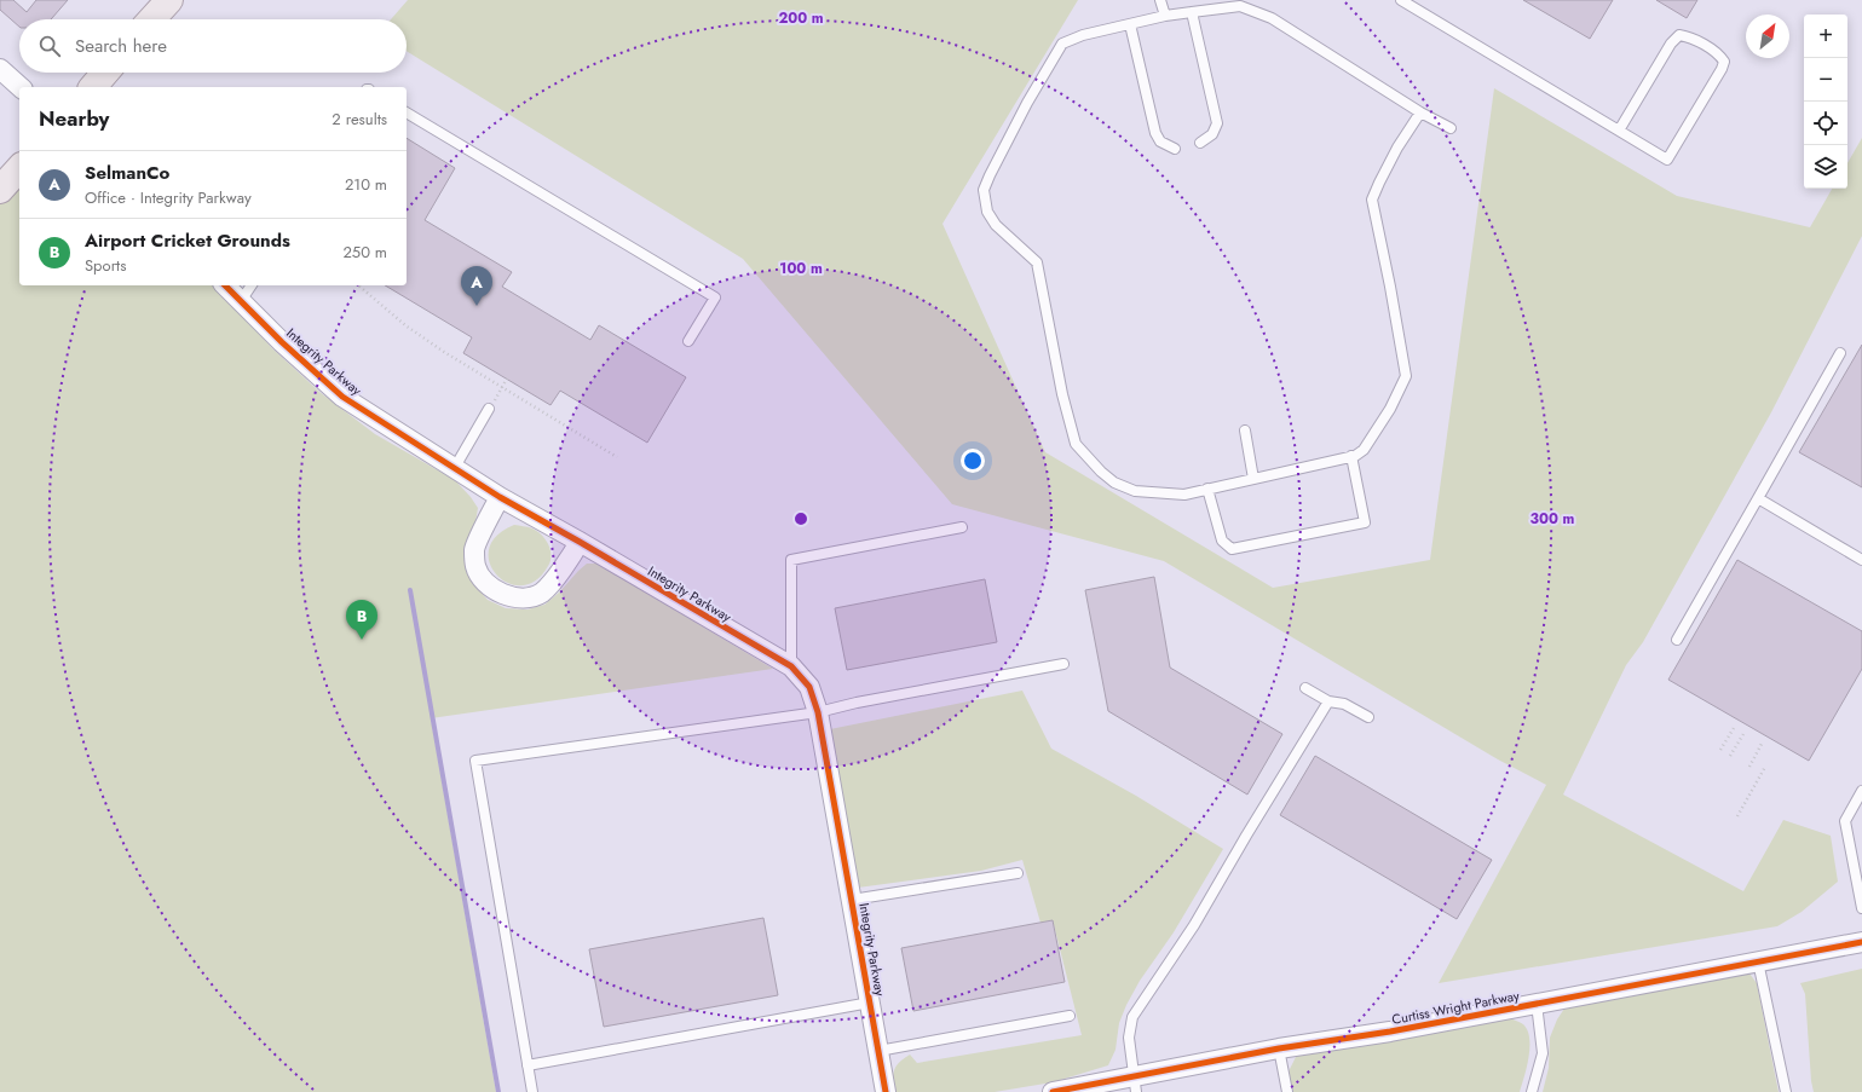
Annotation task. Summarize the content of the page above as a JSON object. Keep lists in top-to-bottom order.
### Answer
{
  "streets": {
    "street": ["Integrity Parkway", "Curtiss Wright Parkway"]
  },
  "north": "top right",
  "page": {
    "map_buttons": ["+", "−"],
    "search": "Search here",
    "heading": ["Nearby", "2 results"],
    "list": [
      {
        "mark": "A",
        "name": "SelmanCo",
        "note": "Office · Integrity Parkway",
        "value": "210 m"
      },
      {
        "mark": "B",
        "name": "Airport Cricket Grounds",
        "note": "Sports",
        "value": "250 m"
      }
    ],
    "pins": ["A", "B"]
  },
  "rings": ["200 m", "100 m", "300 m"]
}
